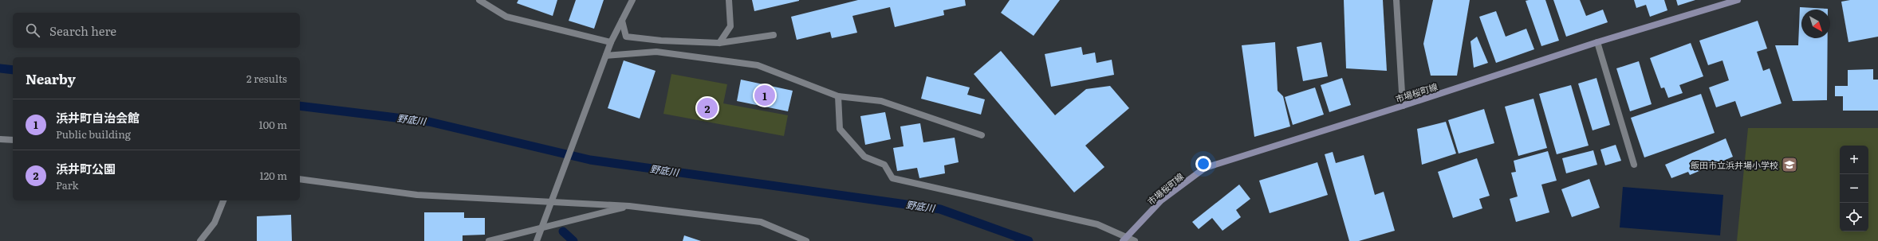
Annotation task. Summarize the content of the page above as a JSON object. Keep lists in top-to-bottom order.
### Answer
{
  "streets": {
    "main road": ["市場桜町線"]
  },
  "water": ["野底川"],
  "places": {
    "school or university": ["飯田市立浜井場小学校"]
  },
  "north": "bottom right",
  "page": {
    "search": "Search here",
    "heading": ["Nearby", "2 results"],
    "pins": ["1", "2"],
    "list": [
      {
        "mark": "1",
        "name": "浜井町自治会館",
        "note": "Public building",
        "value": "100 m"
      },
      {
        "mark": "2",
        "name": "浜井町公園",
        "note": "Park",
        "value": "120 m"
      }
    ],
    "map_buttons": ["+", "−"]
  }
}
